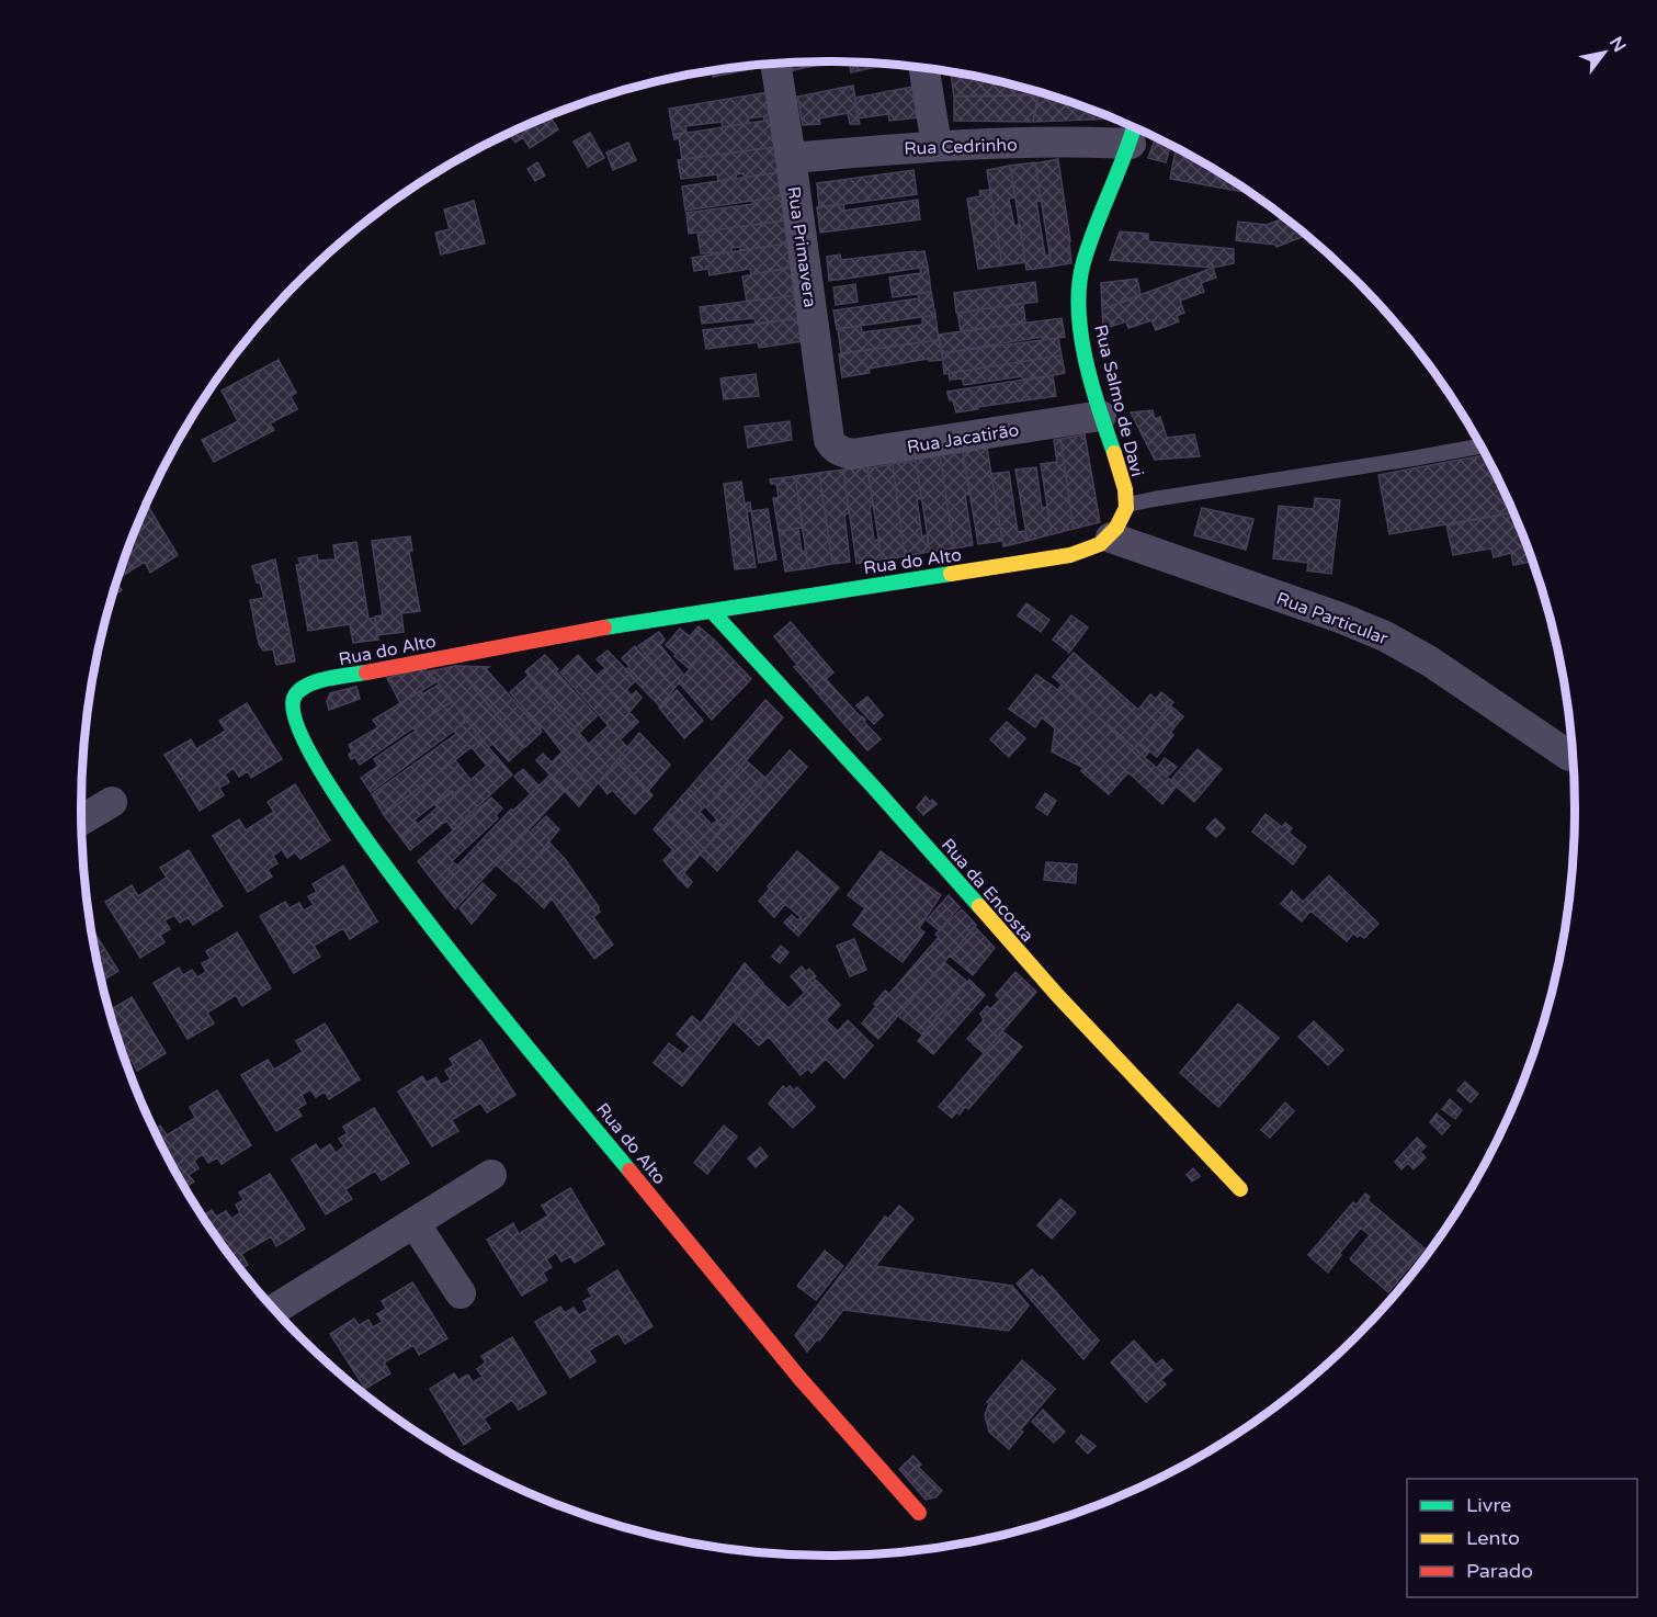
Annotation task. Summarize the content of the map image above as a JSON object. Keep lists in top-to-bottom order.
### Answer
{
  "streets": {
    "street": [
      "Rua Cedrinho",
      "Rua Primavera",
      "Rua Salmo de Davi",
      "Rua Jacatirão",
      "Rua do Alto",
      "Rua Particular",
      "Rua da Encosta"
    ]
  },
  "crossings": [
    ["Rua Cedrinho", "Rua Primavera"],
    ["Rua Cedrinho", "Rua Salmo de Davi"],
    ["Rua Primavera", "Rua Jacatirão"],
    ["Rua Salmo de Davi", "Rua Jacatirão"],
    ["Rua do Alto", "Rua Particular"],
    ["Rua do Alto", "Rua da Encosta"]
  ],
  "legend": ["Livre", "Lento", "Parado"],
  "north": "top right"
}
